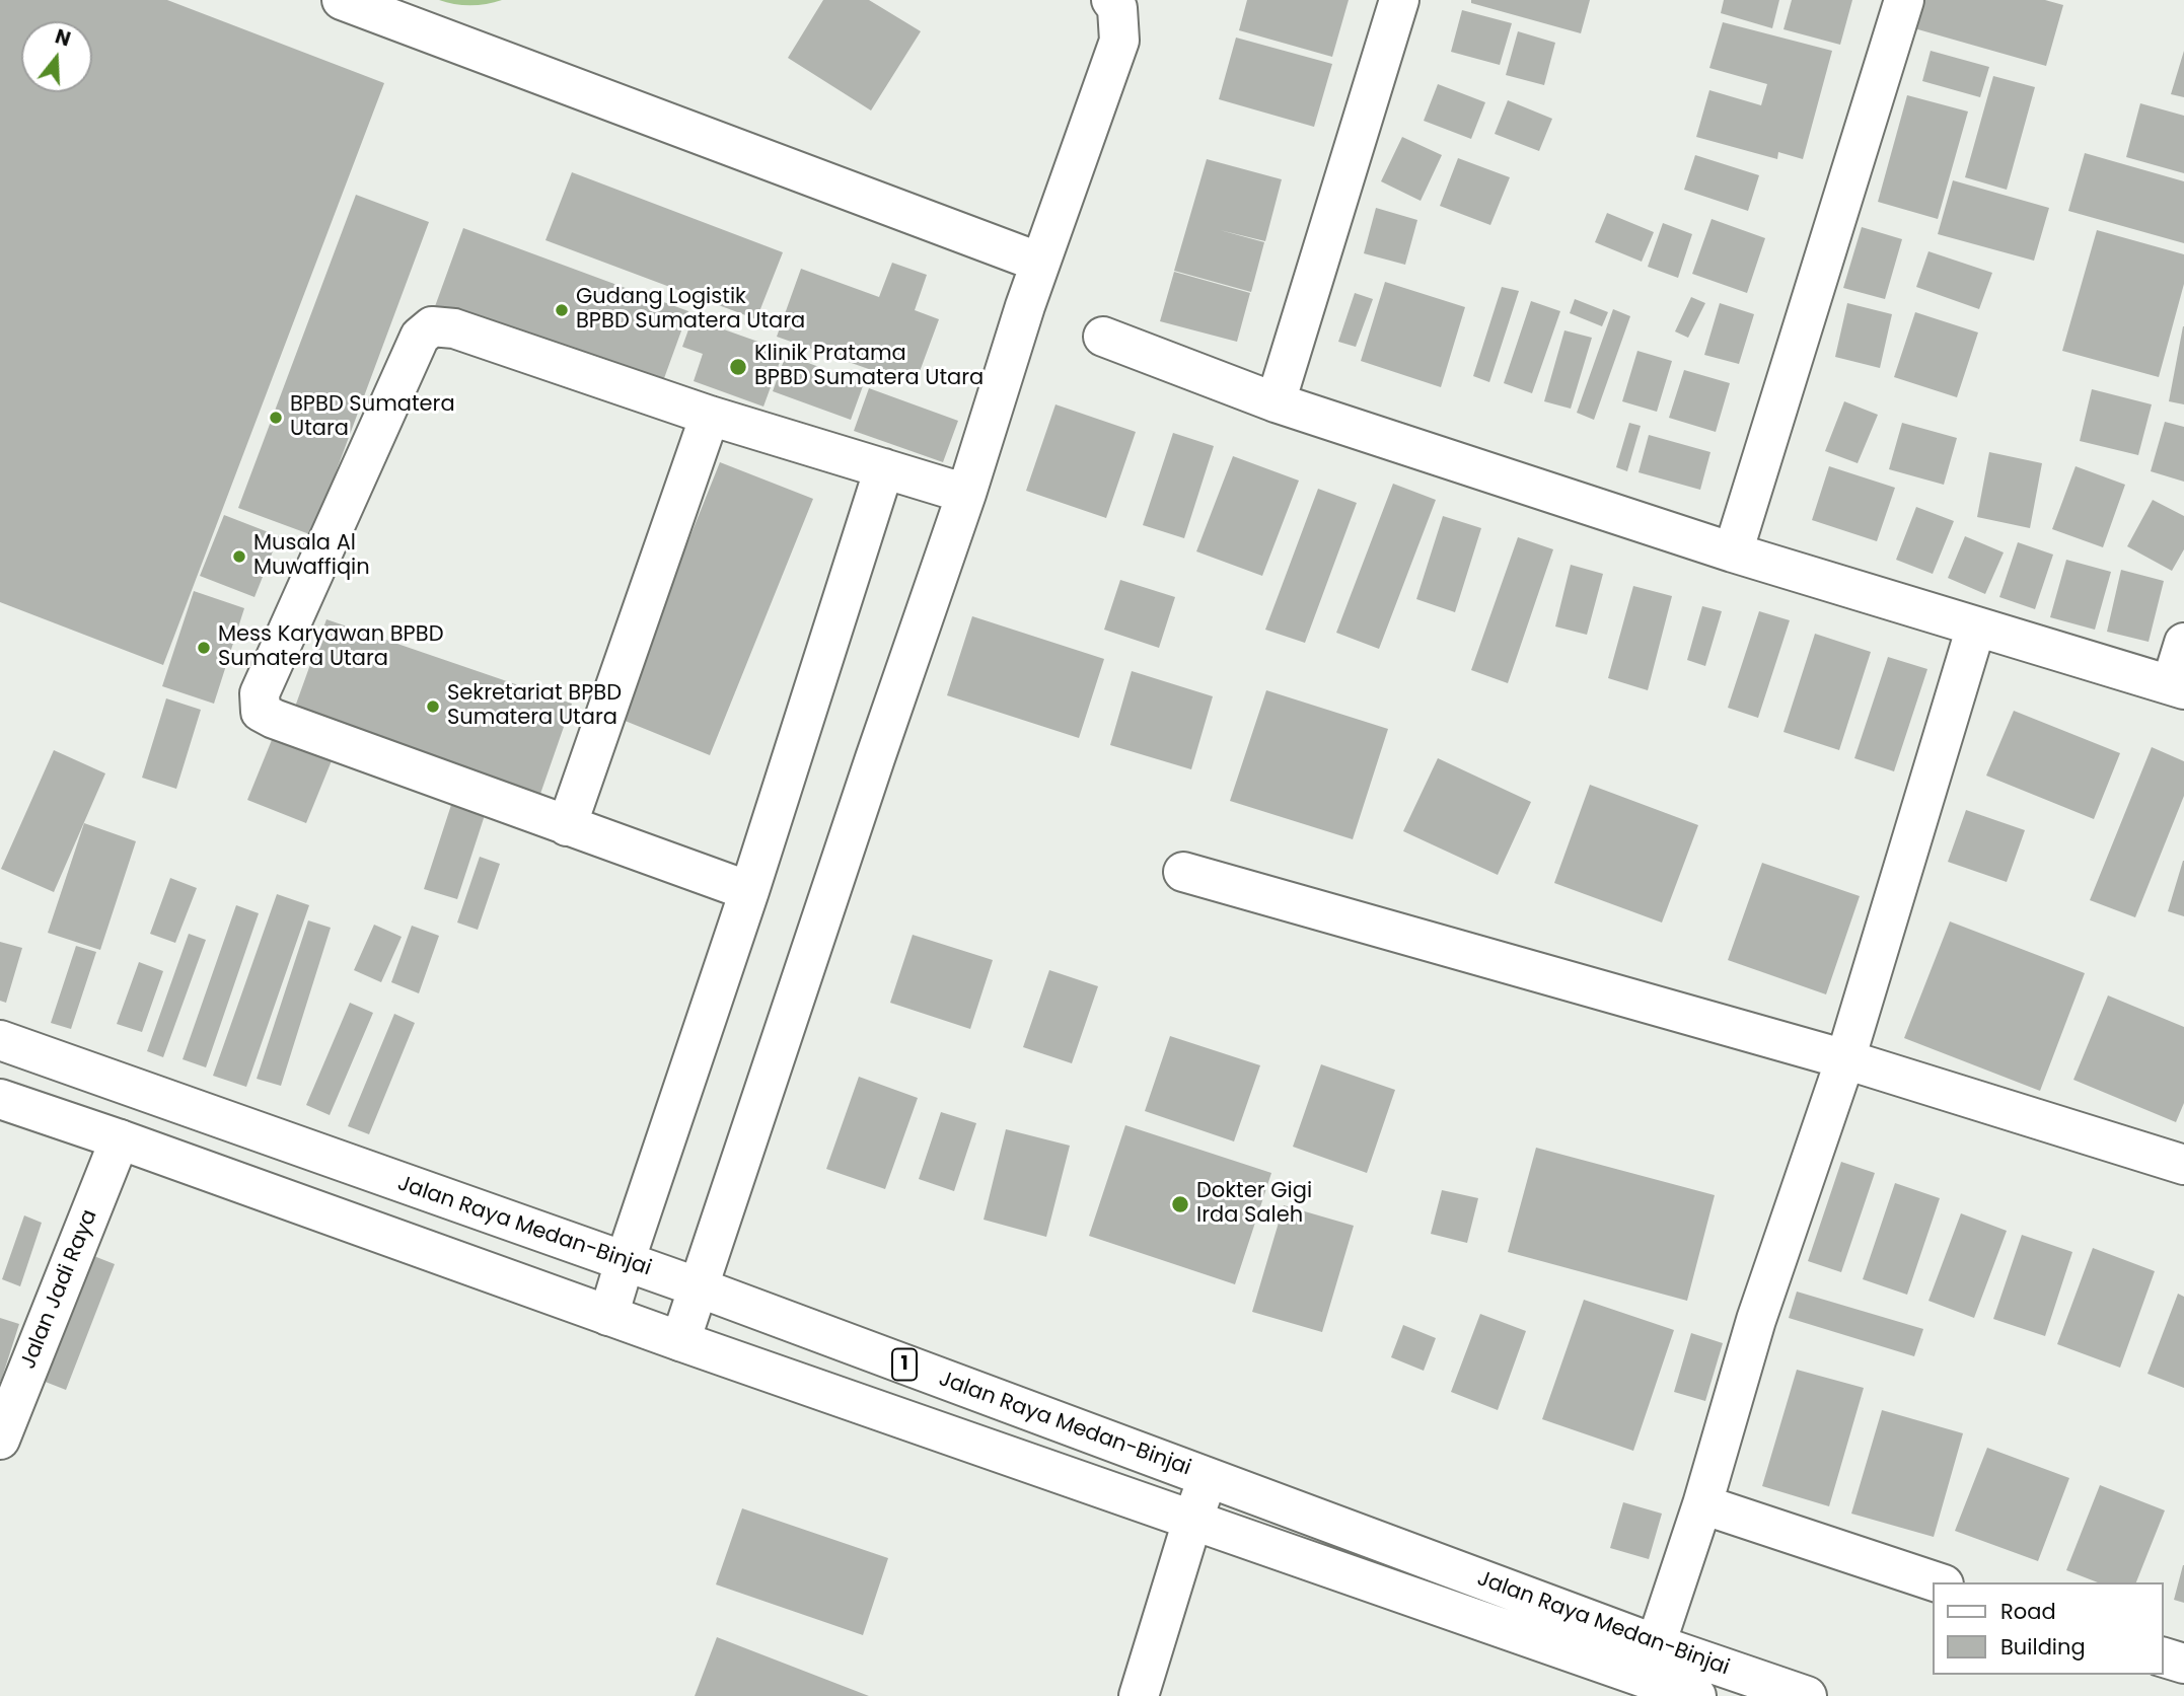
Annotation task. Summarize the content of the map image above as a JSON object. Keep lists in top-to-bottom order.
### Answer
{
  "streets": {
    "main road": ["Jalan Raya Medan-Binjai", "Jalan Jadi Raya", "1"]
  },
  "crossings": [
    ["Jalan Raya Medan-Binjai", "Jalan Jadi Raya"]
  ],
  "places": [
    "Gudang Logistik BPBD Sumatera Utara",
    "Klinik Pratama BPBD Sumatera Utara",
    "BPBD Sumatera Utara",
    "Musala Al Muwaffiqin",
    "Mess Karyawan BPBD Sumatera Utara",
    "Sekretariat BPBD Sumatera Utara",
    "Dokter Gigi Irda Saleh"
  ],
  "legend": ["Road", "Building"],
  "north": "top"
}
